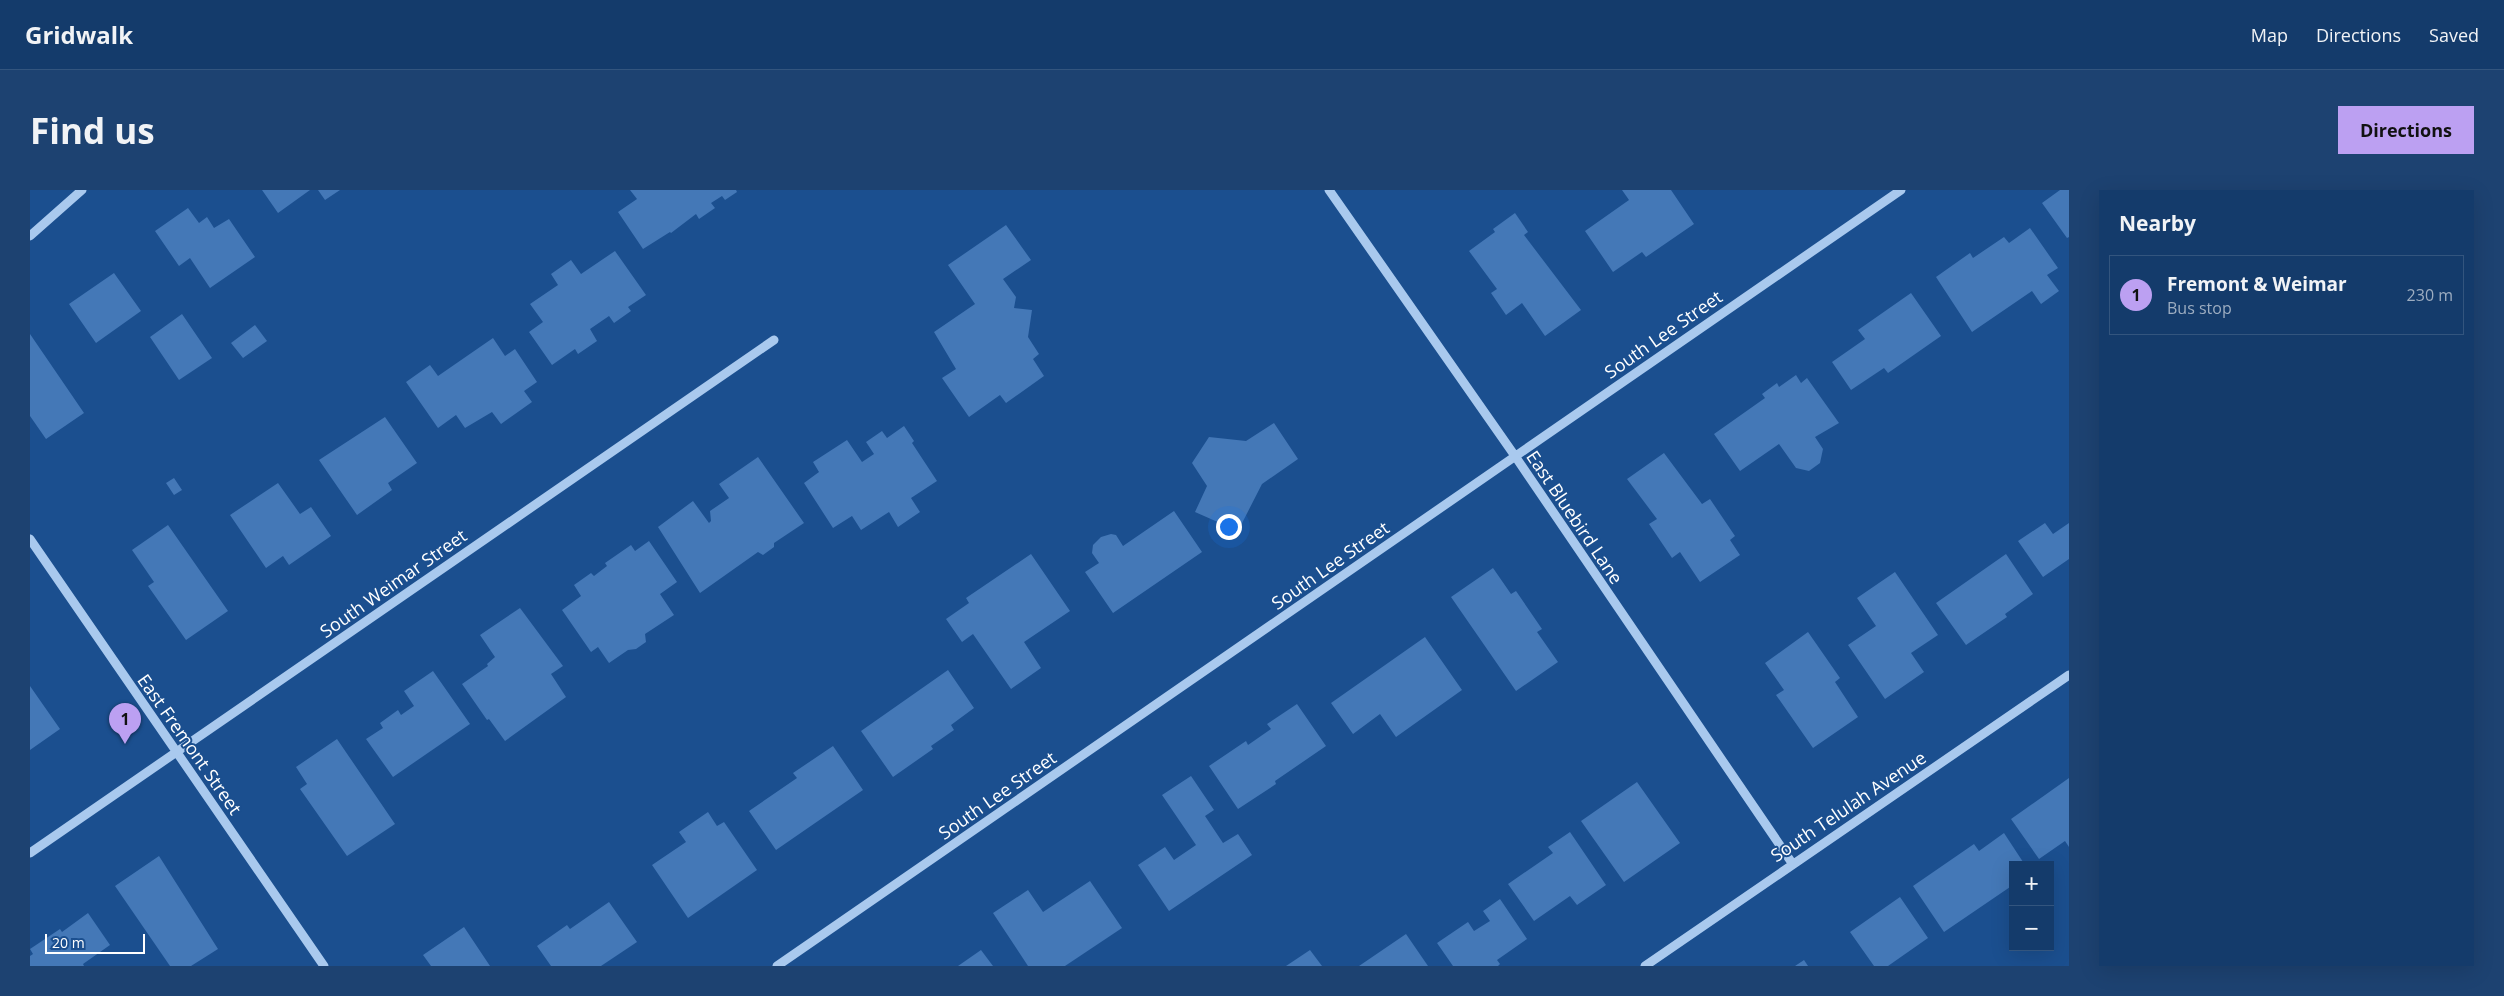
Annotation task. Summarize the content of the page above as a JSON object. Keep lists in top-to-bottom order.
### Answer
{
  "streets": {
    "street": [
      "South Lee Street",
      "East Bluebird Lane",
      "South Weimar Street",
      "East Fremont Street",
      "South Telulah Avenue"
    ]
  },
  "crossings": [
    ["South Lee Street", "East Bluebird Lane"],
    ["East Bluebird Lane", "South Telulah Avenue"],
    ["South Weimar Street", "East Fremont Street"]
  ],
  "scale_bar": "20 m",
  "page": {
    "header": "Gridwalk",
    "nav": ["Map", "Directions", "Saved"],
    "buttons": "Directions",
    "title": "Find us",
    "heading": "Nearby",
    "list": [
      {
        "mark": "1",
        "name": "Fremont & Weimar",
        "note": "Bus stop",
        "value": "230 m"
      }
    ],
    "pins": "1",
    "map_buttons": ["+", "−"],
    "scale": "20 m"
  }
}
